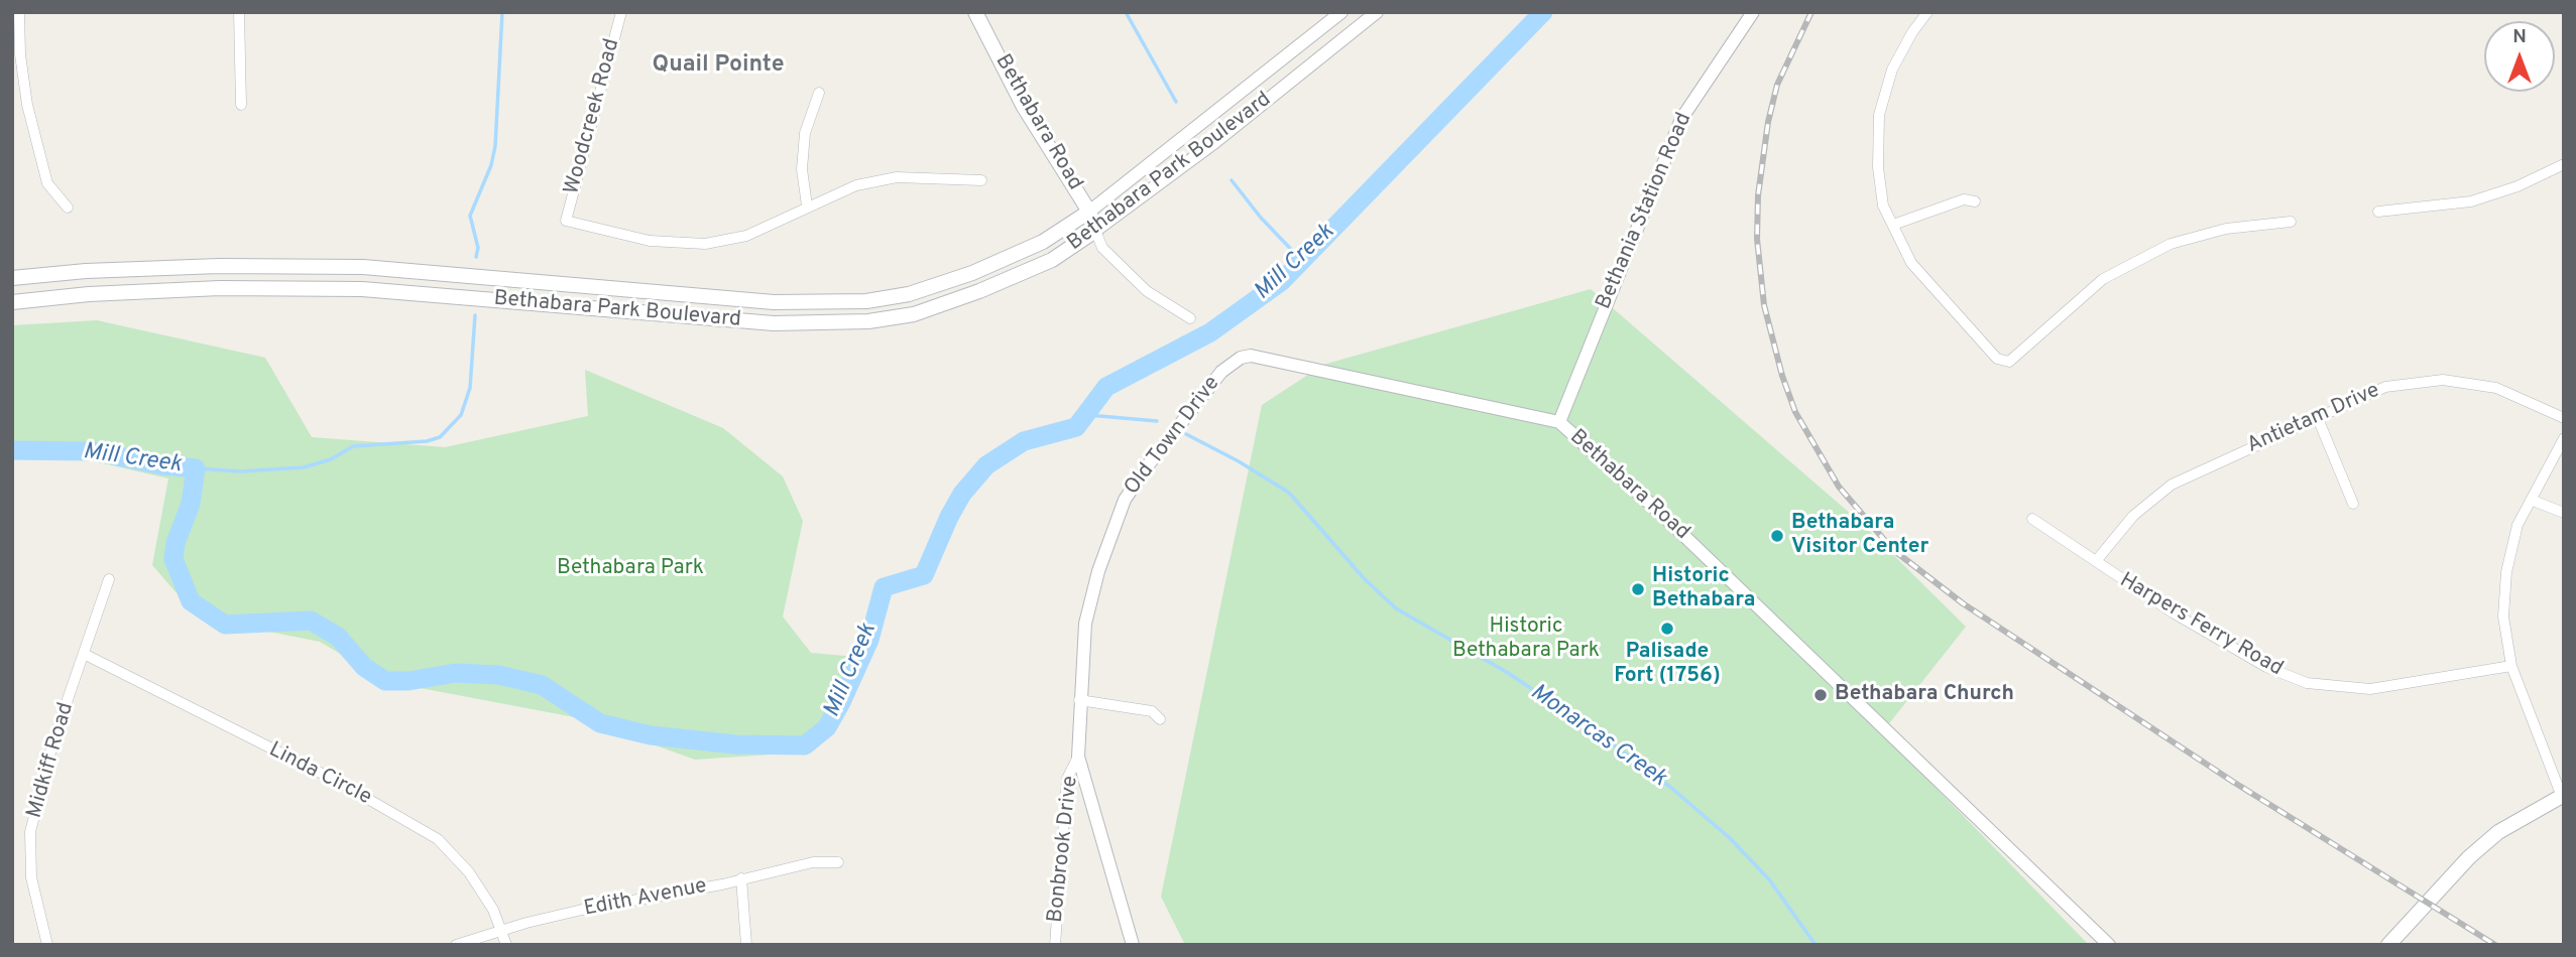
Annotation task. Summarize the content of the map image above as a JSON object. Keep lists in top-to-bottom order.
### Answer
{
  "streets": {
    "main road": ["Bethabara Road", "Bethabara Park Boulevard"],
    "street": [
      "Woodcreek Road",
      "Bethania Station Road",
      "Antietam Drive",
      "Old Town Drive",
      "Harpers Ferry Road",
      "Midkiff Road",
      "Linda Circle",
      "Bonbrook Drive",
      "Edith Avenue"
    ]
  },
  "crossings": [
    ["Bethabara Road", "Bethabara Park Boulevard"],
    ["Bethabara Road", "Bethania Station Road"],
    ["Bethabara Road", "Old Town Drive"],
    ["Antietam Drive", "Harpers Ferry Road"],
    ["Old Town Drive", "Bonbrook Drive"],
    ["Midkiff Road", "Linda Circle"],
    ["Linda Circle", "Edith Avenue"]
  ],
  "districts": ["Quail Pointe"],
  "water": ["Mill Creek", "Monarcas Creek"],
  "parks": ["Bethabara Park", "Historic Bethabara Park"],
  "places": [
    "Bethabara Visitor Center",
    "Historic Bethabara",
    "Palisade Fort (1756)",
    "Bethabara Church"
  ],
  "north": "top"
}
